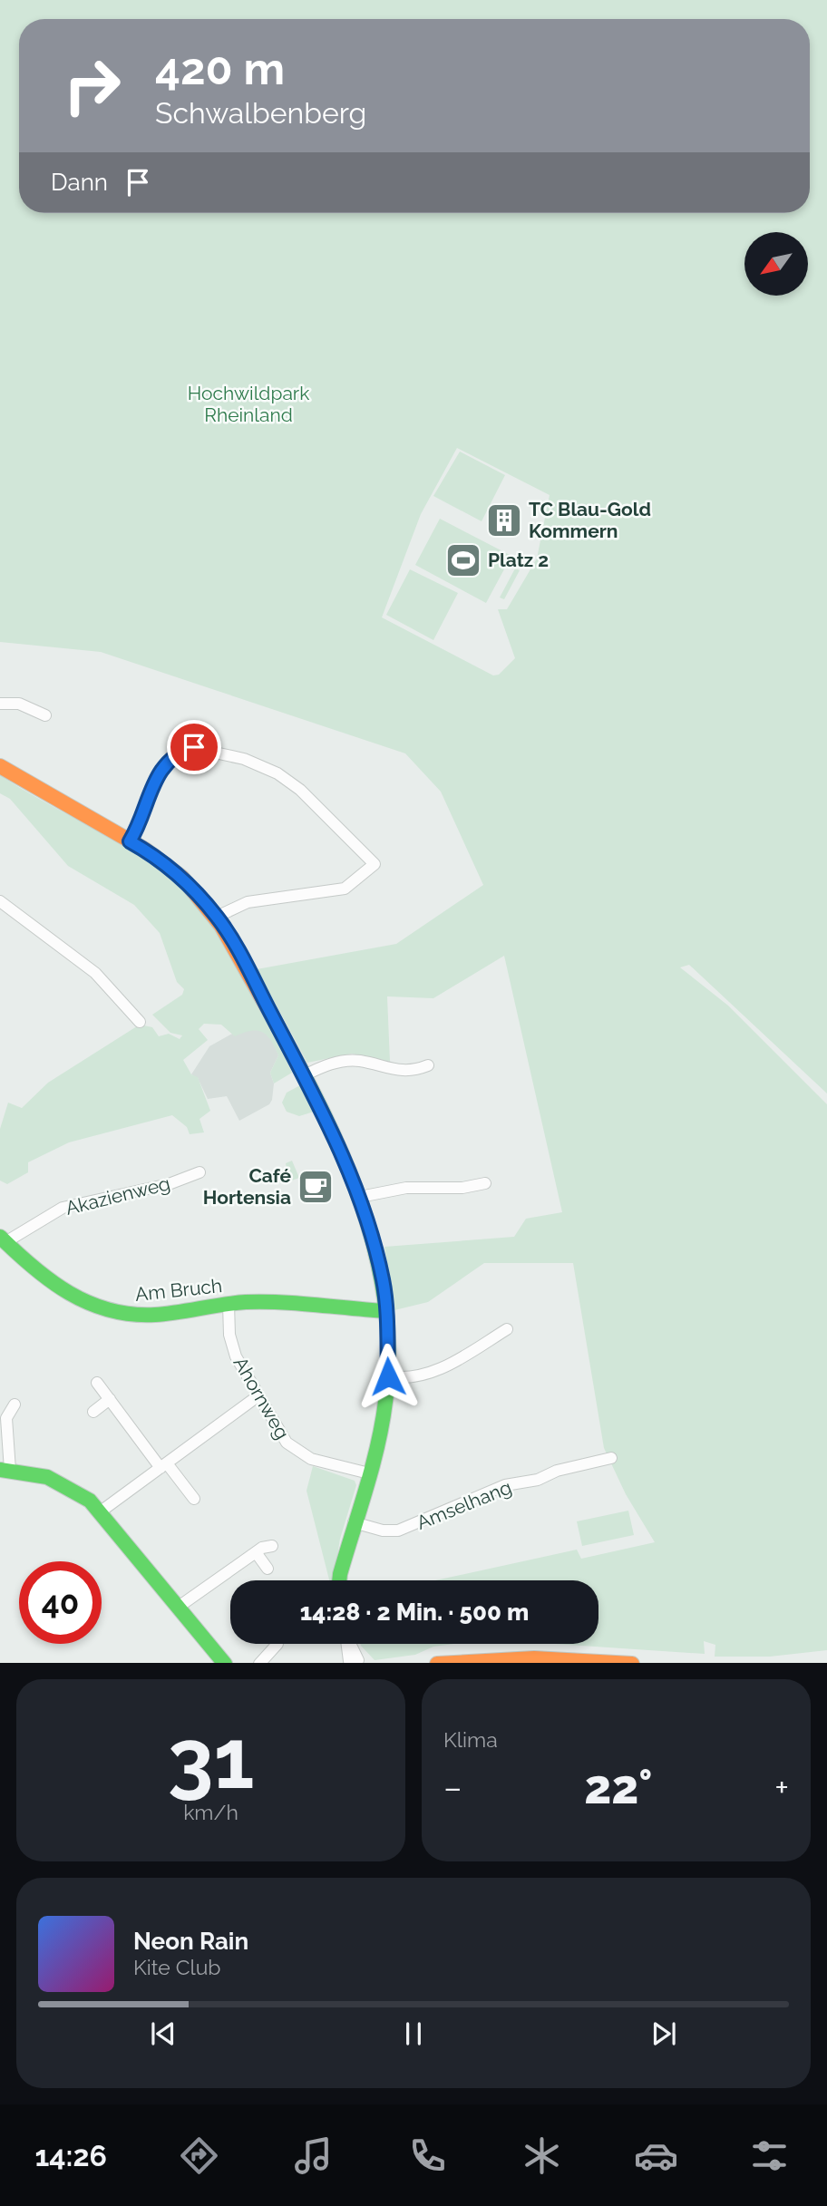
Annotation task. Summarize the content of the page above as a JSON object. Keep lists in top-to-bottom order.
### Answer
{
  "streets": {
    "street": [
      "Akazienweg",
      "Am Bruch",
      "Ahornweg",
      "Amselhang"
    ]
  },
  "crossings": [
    ["Akazienweg", "Am Bruch"],
    ["Am Bruch", "Ahornweg"]
  ],
  "parks": ["Hochwildpark Rheinland"],
  "places": {
    "building": ["TC Blau-Gold Kommern"],
    "sports": ["Platz 2"],
    "cafe": ["Café Hortensia"]
  },
  "north": "bottom left",
  "page": {
    "turn": ["420 m", "Schwalbenberg"],
    "then": "Dann",
    "limit": "40",
    "trip": "14:28 · 2 Min. · 500 m",
    "tile": [
      ["31", "km/h"],
      "Klima"
    ],
    "heat": ["−", "22°", "+"],
    "song": ["Neon Rain", "Kite Club"],
    "tabs": "14:26"
  }
}
